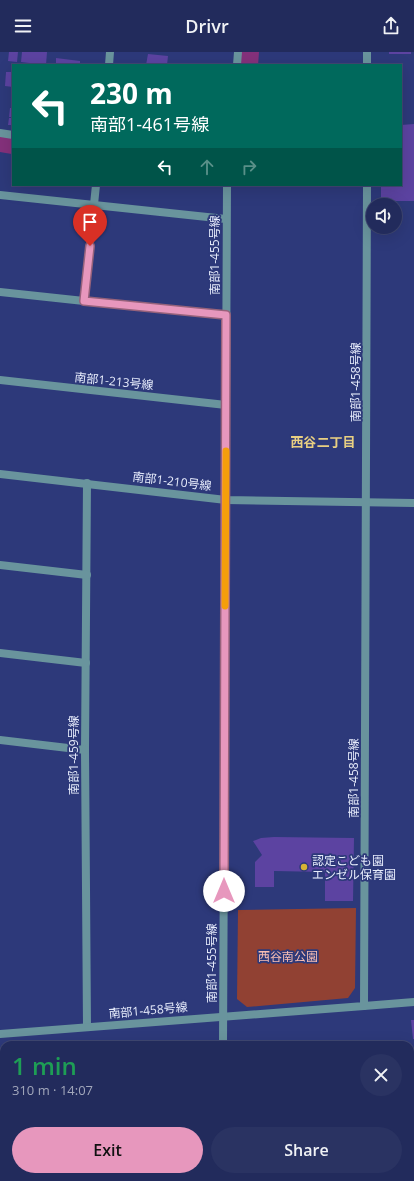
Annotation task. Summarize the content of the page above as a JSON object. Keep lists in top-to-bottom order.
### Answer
{
  "streets": {
    "street": [
      "南部1-455号線",
      "南部1-213号線",
      "南部1-458号線",
      "南部1-210号線",
      "南部1-459号線"
    ]
  },
  "crossings": [
    ["南部1-455号線", "南部1-213号線"],
    ["南部1-455号線", "南部1-458号線"],
    ["南部1-455号線", "南部1-210号線"],
    ["南部1-458号線", "南部1-210号線"],
    ["南部1-458号線", "南部1-459号線"],
    ["南部1-210号線", "南部1-459号線"]
  ],
  "districts": ["西谷二丁目"],
  "parks": ["西谷南公園"],
  "places": ["認定こども園 エンゼル保育園"],
  "page": {
    "header": "Drivr",
    "turn": ["230 m", "南部1-461号線"],
    "heading": ["1 min", "310 m · 14:07"],
    "buttons": ["Exit", "Share"]
  }
}
